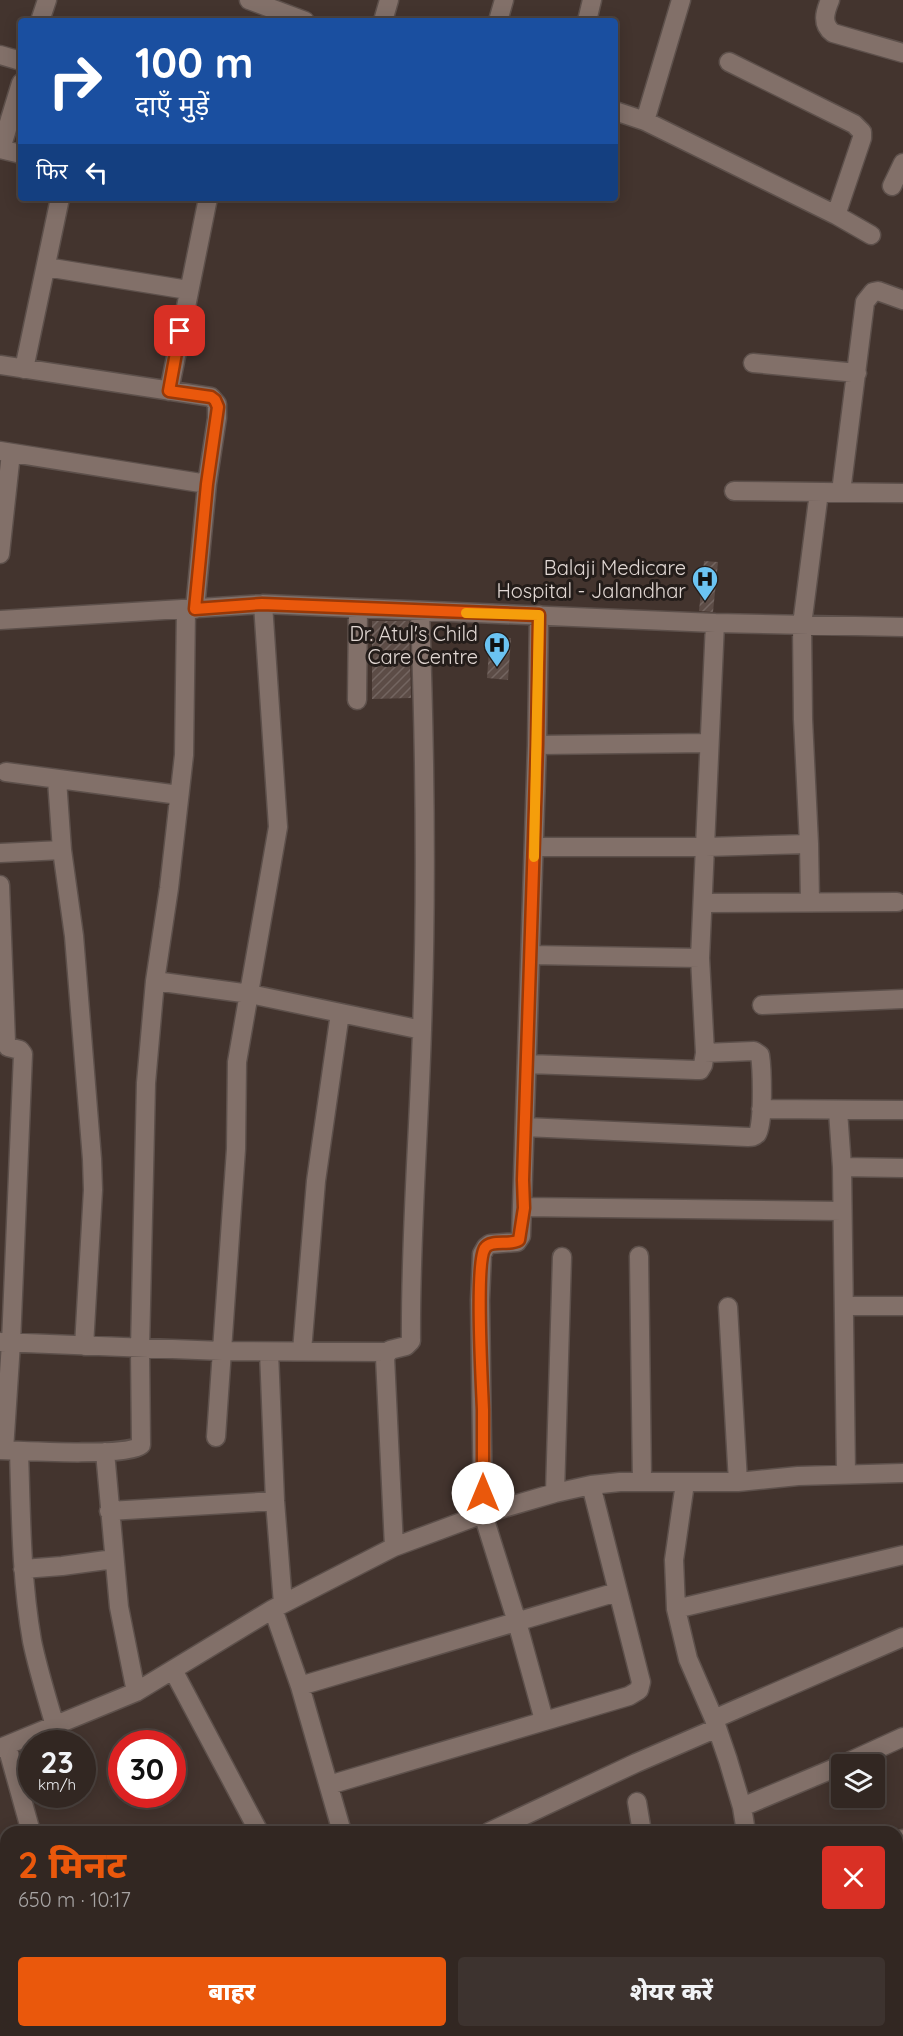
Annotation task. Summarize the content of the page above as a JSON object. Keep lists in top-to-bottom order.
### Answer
{
  "places": {
    "hospital": ["Balaji Medicare Hospital - Jalandhar", "Dr. Atul's Child Care Centre"]
  },
  "page": {
    "turn": ["100 m", "दाएँ मुड़ें"],
    "then": "फिर",
    "speed": "23 km/h",
    "limit": "30",
    "heading": ["2 मिनट", "650 m · 10:17"],
    "buttons": ["बाहर", "शेयर करें"]
  }
}
